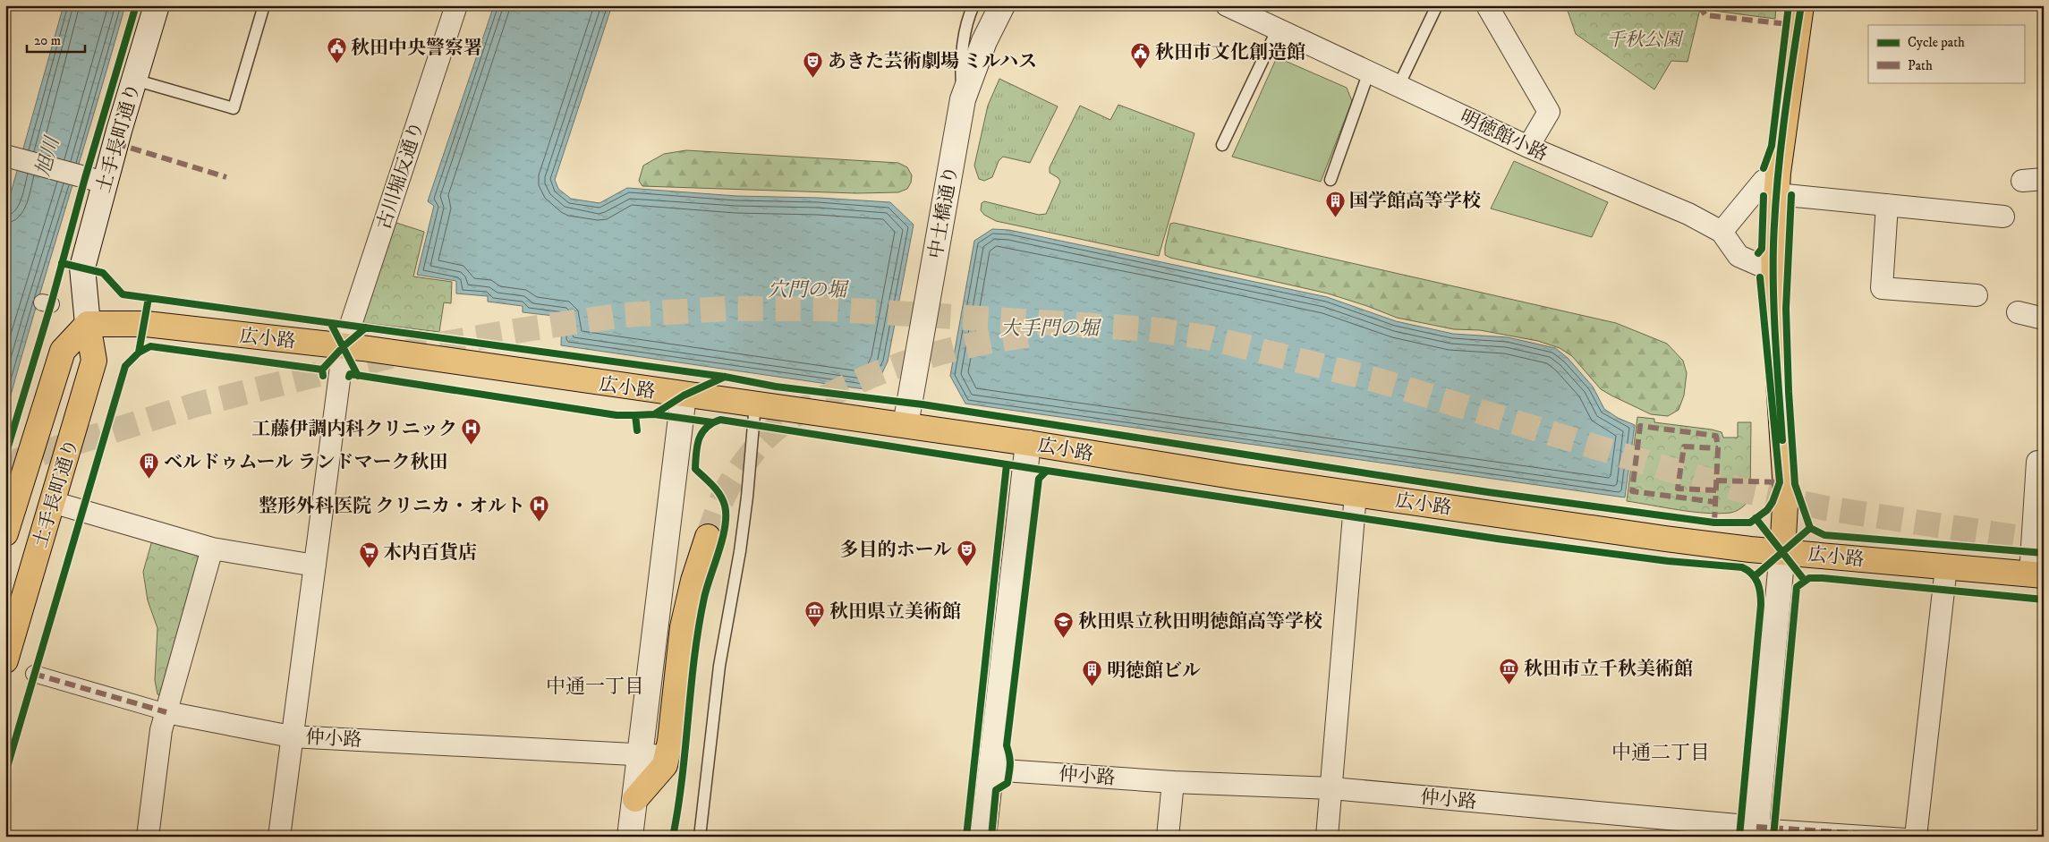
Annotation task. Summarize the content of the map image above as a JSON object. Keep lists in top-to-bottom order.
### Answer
{
  "streets": {
    "main road": ["土手長町通り", "広小路"],
    "street": [
      "明徳館小路",
      "古川堀反通り",
      "中土橋通り",
      "仲小路"
    ]
  },
  "crossings": [
    ["土手長町通り", "広小路"],
    ["古川堀反通り", "広小路"],
    ["古川堀反通り", "仲小路"],
    ["中土橋通り", "広小路"]
  ],
  "districts": ["中通一丁目", "中通二丁目"],
  "water": ["旭川", "穴門の堀", "大手門の堀"],
  "parks": ["千秋公園"],
  "places": {
    "public building": ["秋田中央警察署", "秋田市文化創造館"],
    "theatre": ["あきた芸術劇場 ミルハス", "多目的ホール"],
    "building": ["国学館高等学校", "ベルドゥムール ランドマーク秋田", "明徳館ビル"],
    "hospital": ["工藤伊調内科クリニック", "整形外科医院 クリニカ・オルト"],
    "supermarket": ["木内百貨店"],
    "museum": ["秋田県立美術館", "秋田市立千秋美術館"],
    "school or university": ["秋田県立秋田明徳館高等学校"]
  },
  "legend": ["Cycle path", "Path"],
  "scale_bar": "20 m"
}
